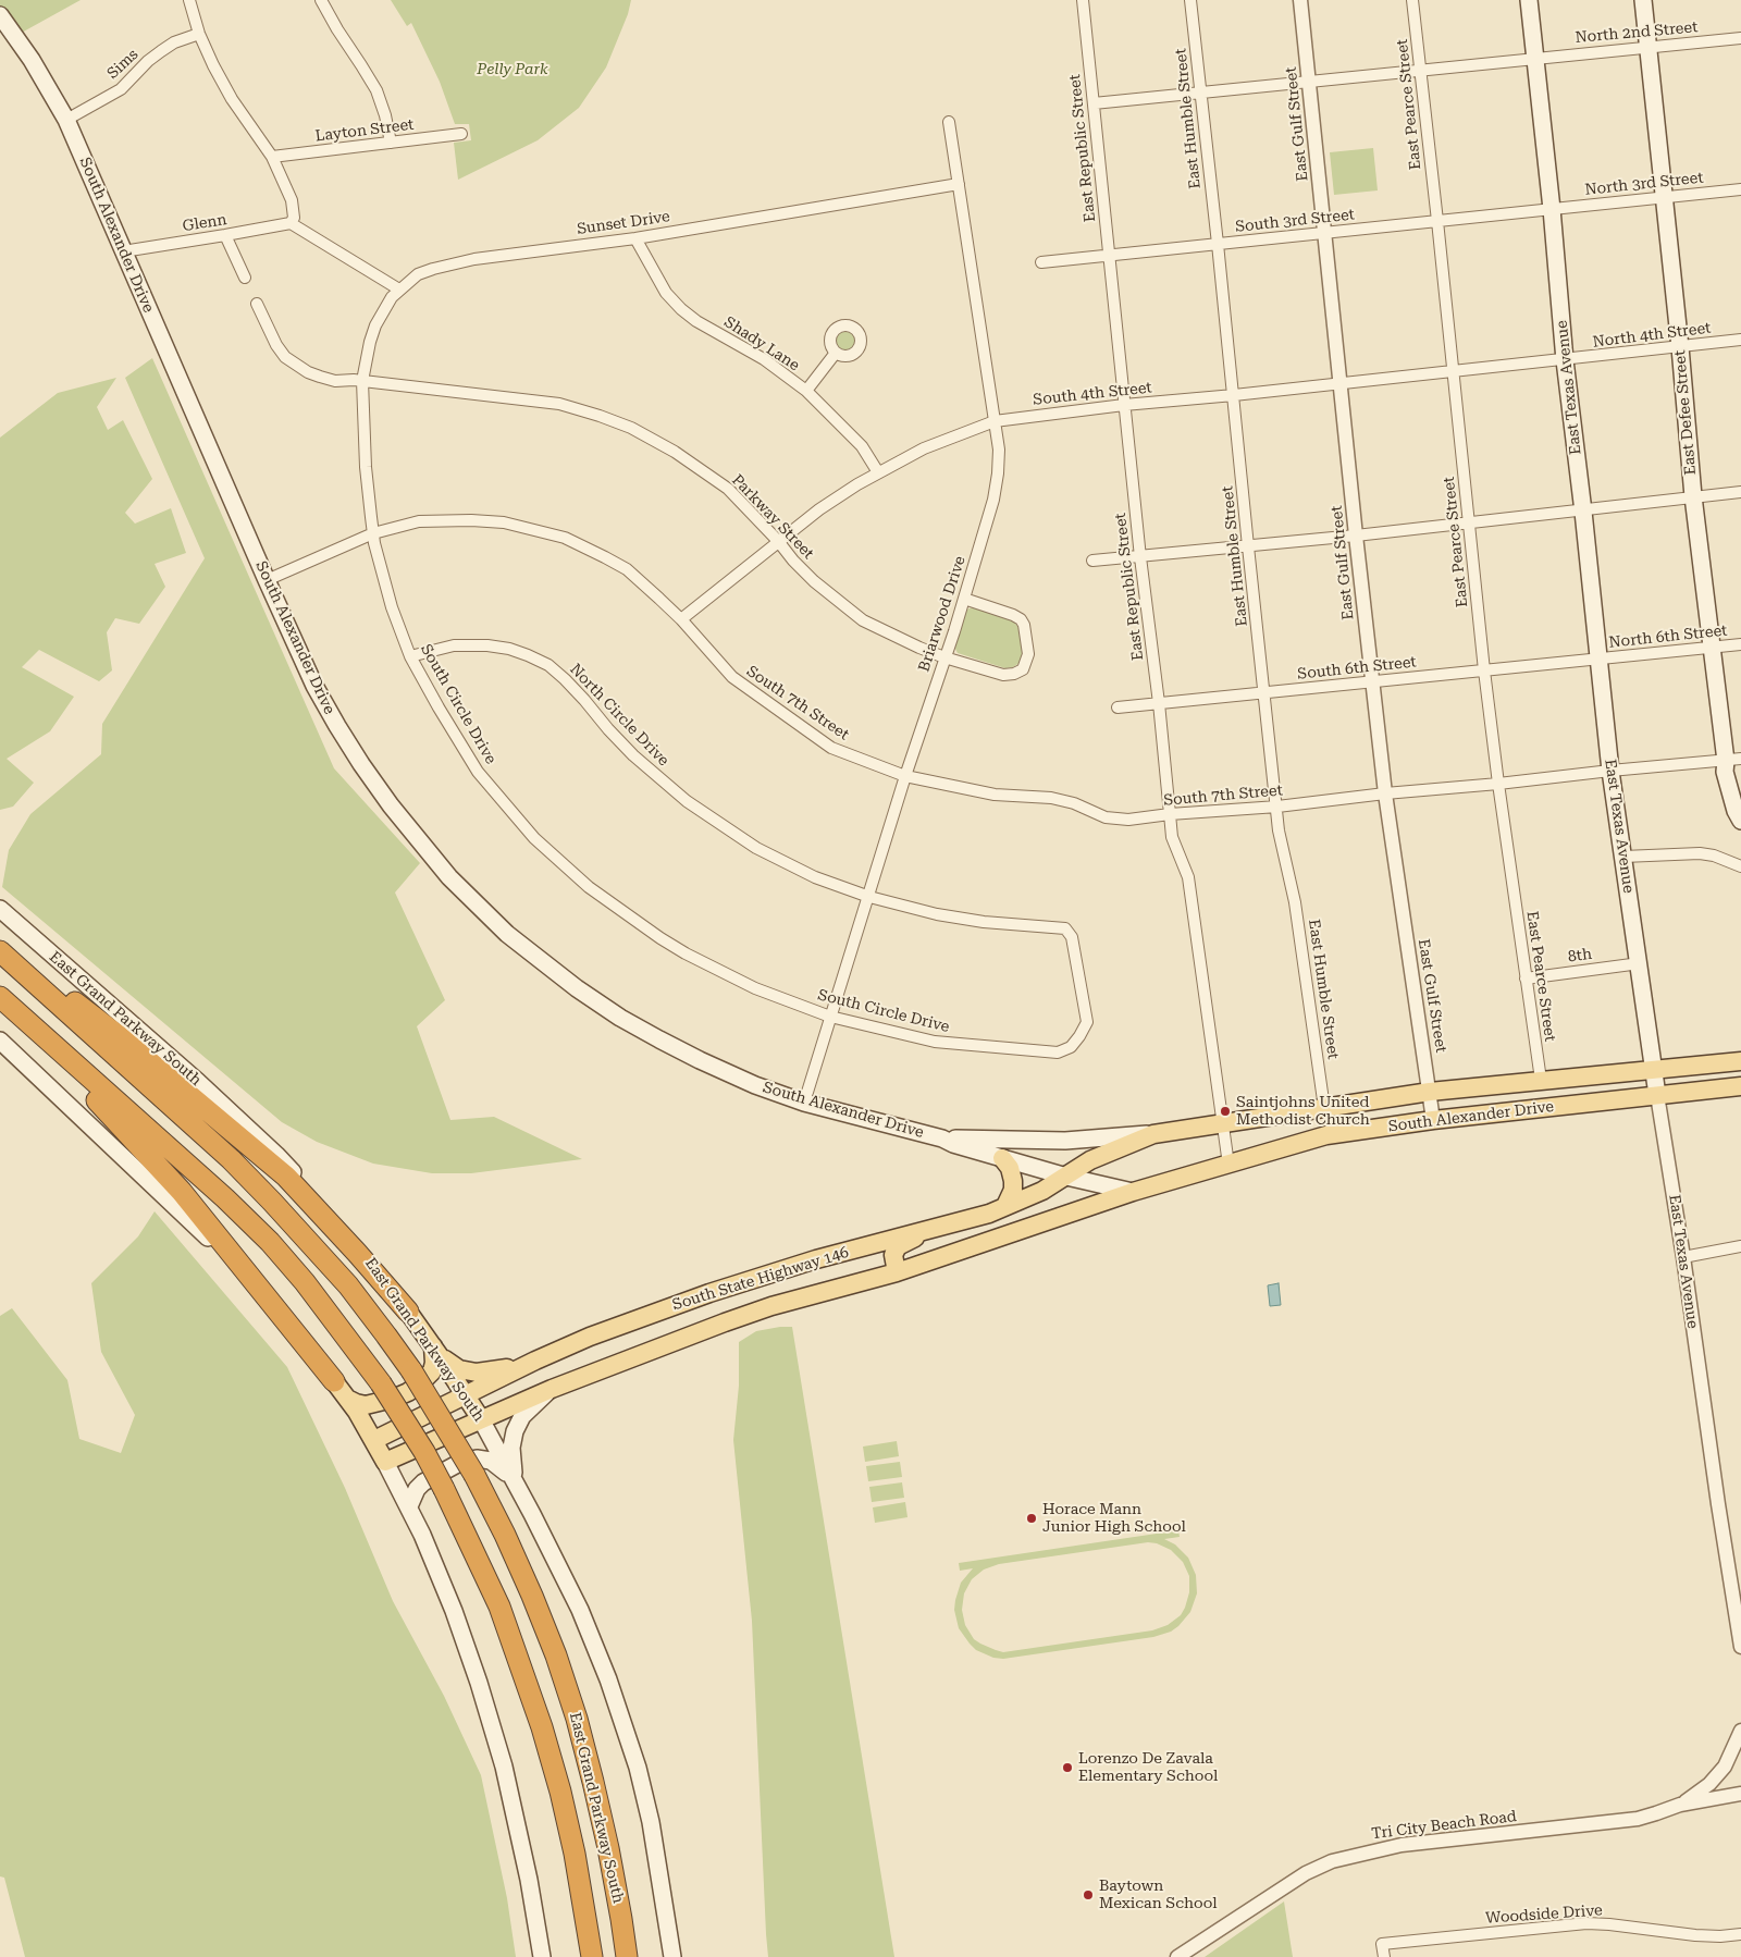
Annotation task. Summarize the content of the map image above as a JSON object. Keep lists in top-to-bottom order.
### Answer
{
  "streets": {
    "highway": ["East Grand Parkway South"],
    "main road": [
      "South Alexander Drive",
      "East Texas Avenue",
      "East Defee Street",
      "South State Highway 146"
    ],
    "street": [
      "North 2nd Street",
      "Sims",
      "East Pearce Street",
      "East Humble Street",
      "East Gulf Street",
      "Layton Street",
      "East Republic Street",
      "North 3rd Street",
      "South 3rd Street",
      "Glenn",
      "Sunset Drive",
      "North 4th Street",
      "Shady Lane",
      "South 4th Street",
      "Parkway Street",
      "Briarwood Drive",
      "North 6th Street",
      "South 6th Street",
      "South 7th Street",
      "South Circle Drive",
      "North Circle Drive",
      "8th",
      "Tri City Beach Road",
      "Woodside Drive"
    ]
  },
  "crossings": [
    ["North 2nd Street", "East Pearce Street"],
    ["North 2nd Street", "East Humble Street"],
    ["North 2nd Street", "East Gulf Street"],
    ["North 2nd Street", "East Republic Street"],
    ["North 2nd Street", "East Texas Avenue"],
    ["North 2nd Street", "East Defee Street"],
    ["Sims", "South Alexander Drive"],
    ["East Pearce Street", "South 3rd Street"],
    ["East Pearce Street", "South Alexander Drive"],
    ["East Pearce Street", "South 4th Street"],
    ["East Pearce Street", "South 6th Street"],
    ["East Pearce Street", "South 7th Street"],
    ["East Pearce Street", "8th"],
    ["East Humble Street", "South 3rd Street"],
    ["East Humble Street", "South Alexander Drive"],
    ["East Humble Street", "South 4th Street"],
    ["East Humble Street", "South 6th Street"],
    ["East Humble Street", "South 7th Street"],
    ["East Gulf Street", "South 3rd Street"],
    ["East Gulf Street", "South Alexander Drive"],
    ["East Gulf Street", "South 4th Street"],
    ["East Gulf Street", "South 6th Street"],
    ["East Gulf Street", "South 7th Street"],
    ["East Republic Street", "South 3rd Street"],
    ["East Republic Street", "South Alexander Drive"],
    ["East Republic Street", "South 4th Street"],
    ["East Republic Street", "South 6th Street"],
    ["East Republic Street", "South 7th Street"],
    ["North 3rd Street", "South 3rd Street"],
    ["North 3rd Street", "East Texas Avenue"],
    ["North 3rd Street", "East Defee Street"],
    ["South 3rd Street", "East Texas Avenue"],
    ["Glenn", "South Alexander Drive"],
    ["Sunset Drive", "Shady Lane"],
    ["Sunset Drive", "Parkway Street"],
    ["Sunset Drive", "Briarwood Drive"],
    ["Sunset Drive", "South Circle Drive"],
    ["South Alexander Drive", "East Texas Avenue"],
    ["South Alexander Drive", "Briarwood Drive"],
    ["South Alexander Drive", "South 7th Street"],
    ["South Alexander Drive", "South State Highway 146"],
    ["North 4th Street", "East Texas Avenue"],
    ["North 4th Street", "South 4th Street"],
    ["North 4th Street", "East Defee Street"],
    ["Shady Lane", "South 4th Street"],
    ["East Texas Avenue", "South 4th Street"],
    ["East Texas Avenue", "North 6th Street"],
    ["East Texas Avenue", "South 6th Street"],
    ["East Texas Avenue", "South 7th Street"],
    ["East Texas Avenue", "8th"],
    ["South 4th Street", "Parkway Street"],
    ["South 4th Street", "Briarwood Drive"],
    ["South 4th Street", "South 7th Street"],
    ["East Defee Street", "North 6th Street"],
    ["East Defee Street", "South 7th Street"],
    ["Parkway Street", "Briarwood Drive"],
    ["Parkway Street", "South Circle Drive"],
    ["Briarwood Drive", "South 7th Street"],
    ["Briarwood Drive", "South Circle Drive"],
    ["Briarwood Drive", "North Circle Drive"],
    ["North 6th Street", "South 6th Street"],
    ["South 7th Street", "South Circle Drive"],
    ["South Circle Drive", "North Circle Drive"],
    ["East Grand Parkway South", "South State Highway 146"]
  ],
  "parks": ["Pelly Park"],
  "places": [
    "Saintjohns United Methodist Church",
    "Horace Mann Junior High School",
    "Lorenzo De Zavala Elementary School",
    "Baytown Mexican School"
  ]
}
